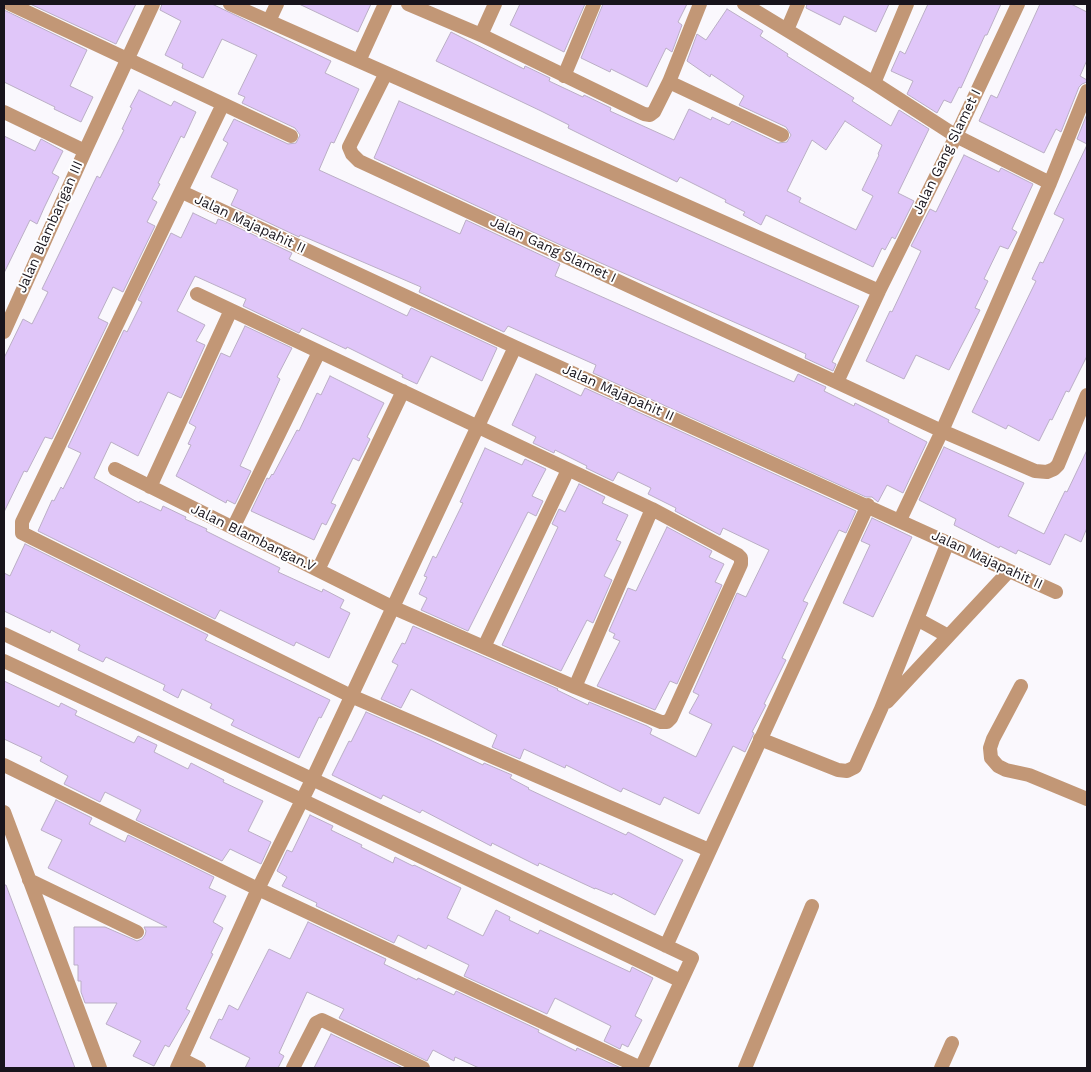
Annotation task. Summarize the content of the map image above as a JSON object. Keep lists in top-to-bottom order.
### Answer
{
  "streets": {
    "street": [
      "Jalan Gang Slamet I",
      "Jalan Majapahit II",
      "Jalan Blambangan III",
      "Jalan Blambangan.V"
    ]
  }
}
